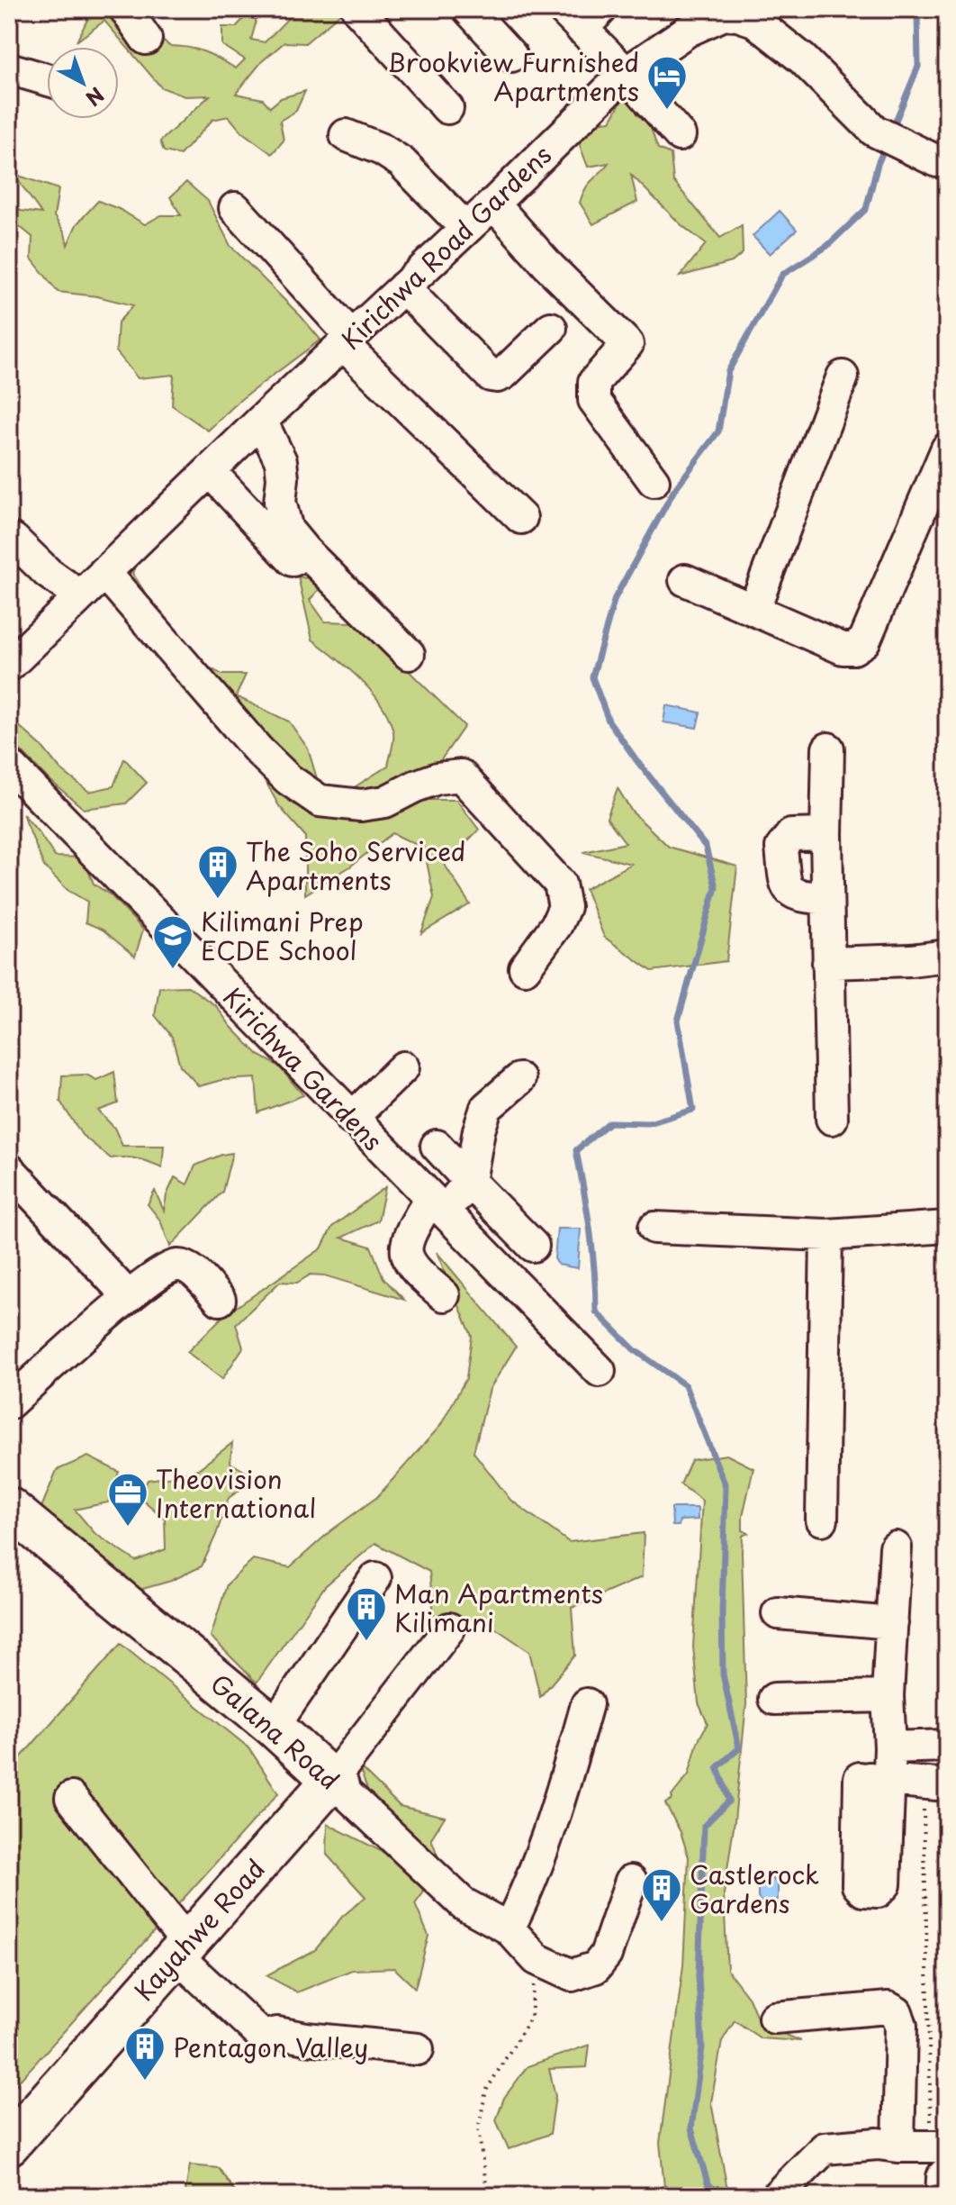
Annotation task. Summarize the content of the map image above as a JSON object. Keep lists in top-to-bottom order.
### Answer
{
  "streets": {
    "main road": ["Galana Road", "Kayahwe Road"],
    "street": ["Kirichwa Road Gardens", "Kirichwa Gardens"]
  },
  "crossings": [
    ["Galana Road", "Kayahwe Road"]
  ],
  "places": {
    "hotel": ["Brookview Furnished Apartments"],
    "building": [
      "The Soho Serviced Apartments",
      "Man Apartments Kilimani",
      "Castlerock Gardens",
      "Pentagon Valley"
    ],
    "school or university": ["Kilimani Prep ECDE School"],
    "office": ["Theovision International"]
  },
  "north": "bottom right"
}
